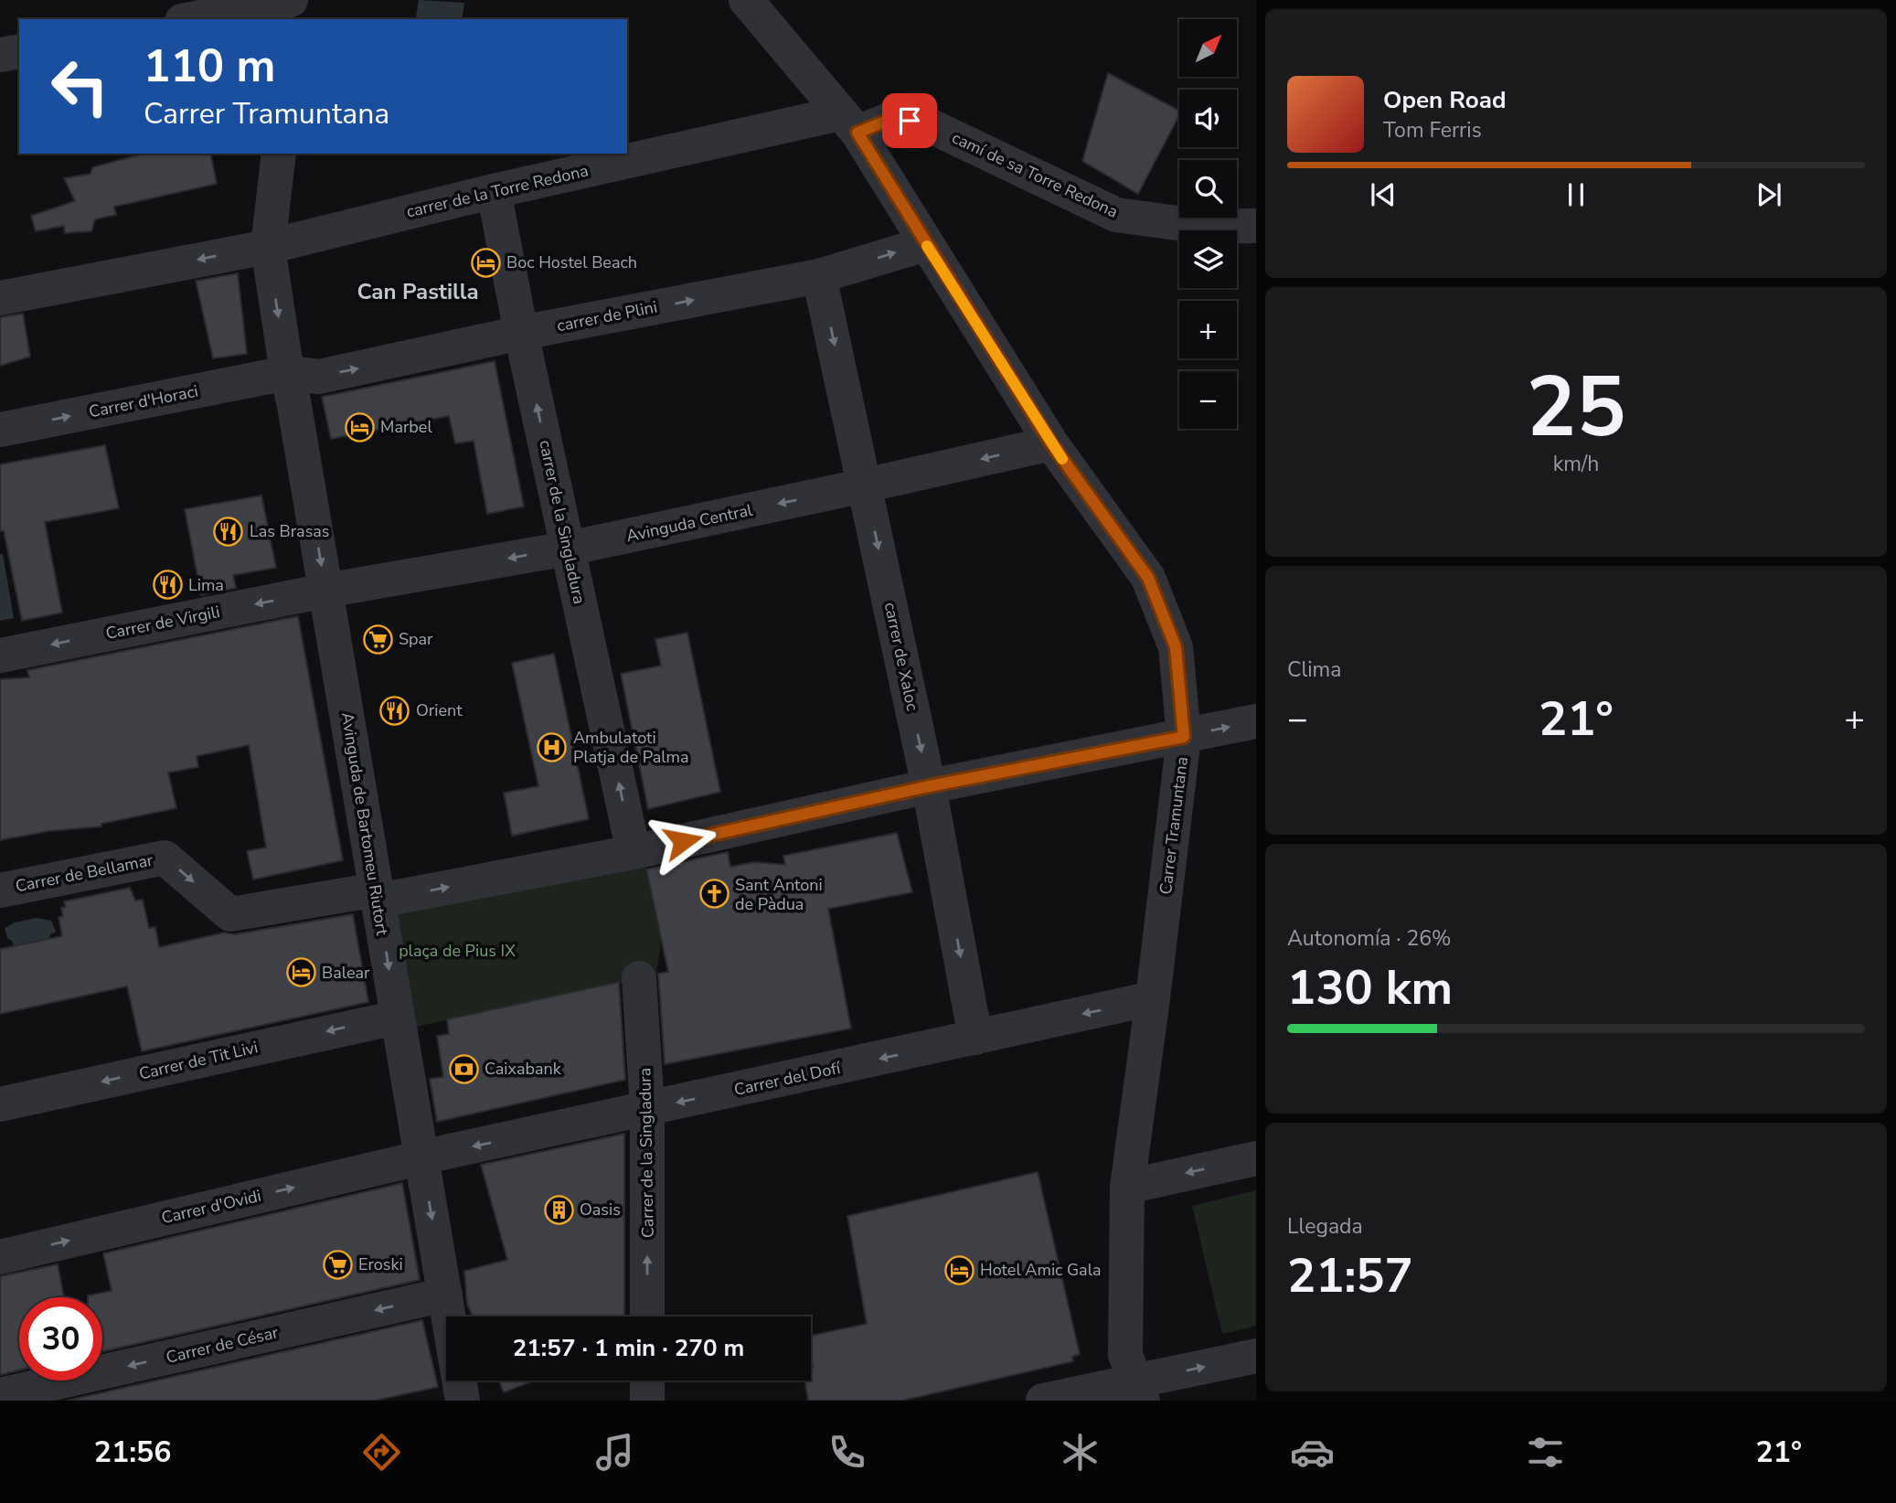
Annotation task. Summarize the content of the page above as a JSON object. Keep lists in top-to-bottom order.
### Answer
{
  "streets": {
    "street": [
      "camí de sa Torre Redona",
      "carrer de la Torre Redona",
      "carrer de Plini",
      "Carrer d'Horaci",
      "carrer de la Singladura",
      "Avinguda Central",
      "Carrer de Virgili",
      "carrer de Xaloc",
      "Avinguda de Bartomeu Riutort",
      "Carrer Tramuntana",
      "Carrer de Bellamar",
      "Carrer de Tit Livi",
      "Carrer del Dofí",
      "Carrer de la Singladura",
      "Carrer d'Ovidi",
      "Carrer de César"
    ]
  },
  "crossings": [
    ["camí de sa Torre Redona", "carrer de la Torre Redona"],
    ["camí de sa Torre Redona", "Carrer Tramuntana"],
    ["carrer de la Torre Redona", "carrer de la Singladura"],
    ["carrer de la Torre Redona", "Avinguda de Bartomeu Riutort"],
    ["carrer de la Torre Redona", "Carrer Tramuntana"],
    ["carrer de Plini", "Carrer d'Horaci"],
    ["carrer de Plini", "carrer de la Singladura"],
    ["carrer de Plini", "carrer de Xaloc"],
    ["carrer de Plini", "Avinguda de Bartomeu Riutort"],
    ["carrer de Plini", "Carrer Tramuntana"],
    ["Carrer d'Horaci", "Avinguda de Bartomeu Riutort"],
    ["carrer de la Singladura", "Avinguda Central"],
    ["Avinguda Central", "Carrer de Virgili"],
    ["Avinguda Central", "carrer de Xaloc"],
    ["Avinguda Central", "Avinguda de Bartomeu Riutort"],
    ["Avinguda Central", "Carrer Tramuntana"],
    ["Carrer de Virgili", "Avinguda de Bartomeu Riutort"],
    ["carrer de Xaloc", "Carrer del Dofí"],
    ["Avinguda de Bartomeu Riutort", "Carrer de Bellamar"],
    ["Avinguda de Bartomeu Riutort", "Carrer de Tit Livi"],
    ["Avinguda de Bartomeu Riutort", "Carrer del Dofí"],
    ["Avinguda de Bartomeu Riutort", "Carrer d'Ovidi"],
    ["Avinguda de Bartomeu Riutort", "Carrer de César"],
    ["Carrer Tramuntana", "Carrer del Dofí"],
    ["Carrer del Dofí", "Carrer de la Singladura"],
    ["Carrer del Dofí", "Carrer d'Ovidi"]
  ],
  "one_way": [
    "carrer de Plini",
    "Carrer d'Horaci",
    "carrer de la Singladura",
    "Carrer de Virgili",
    "carrer de Xaloc",
    "Avinguda de Bartomeu Riutort",
    "Carrer de Bellamar",
    "Carrer de Tit Livi",
    "Carrer de la Singladura",
    "Carrer d'Ovidi",
    "Carrer de César"
  ],
  "districts": ["Can Pastilla"],
  "parks": ["plaça de Pius IX"],
  "places": {
    "hotel": [
      "Boc Hostel Beach",
      "Marbel",
      "Balear",
      "Hotel Amic Gala"
    ],
    "restaurant": ["Las Brasas", "Lima", "Orient"],
    "supermarket": ["Spar", "Eroski"],
    "hospital": ["Ambulatoti Platja de Palma"],
    "church": ["Sant Antoni de Pàdua"],
    "bank": ["Caixabank"],
    "building": ["Oasis"]
  },
  "north": "top right",
  "page": {
    "map_buttons": ["+", "−"],
    "turn": ["110 m", "Carrer Tramuntana"],
    "song": ["Open Road", "Tom Ferris"],
    "tile": [
      ["25", "km/h"],
      "Clima",
      ["Autonomía · 26%", "130 km"],
      ["Llegada", "21:57"]
    ],
    "heat": ["−", "21°", "+"],
    "limit": "30",
    "trip": "21:57 · 1 min · 270 m",
    "tabs": ["21:56", "21°"]
  }
}
